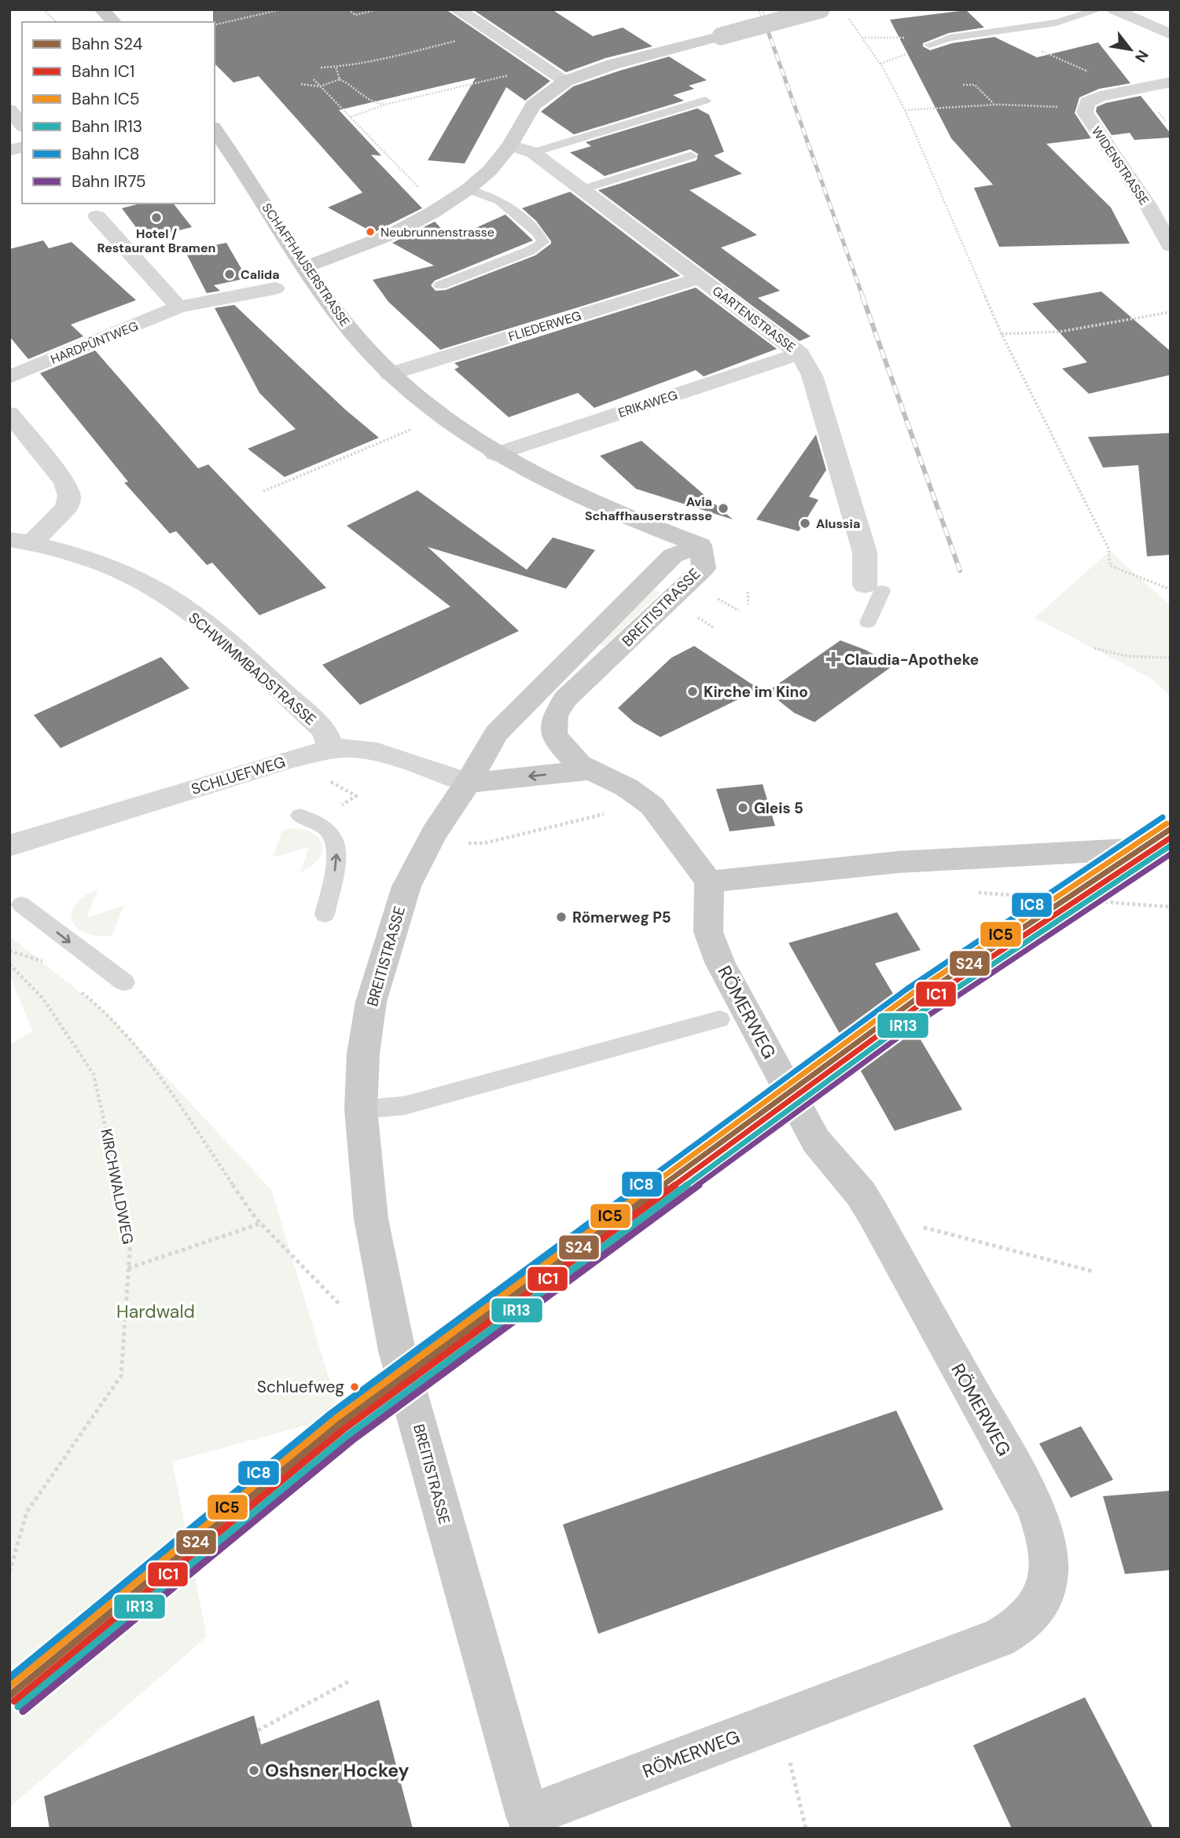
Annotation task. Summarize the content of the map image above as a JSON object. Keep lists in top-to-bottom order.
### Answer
{
  "streets": {
    "main road": ["SCHAFFHAUSERSTRASSE", "BREITISTRASSE", "RÖMERWEG"],
    "street": [
      "WIDENSTRASSE",
      "GARTENSTRASSE",
      "FLIEDERWEG",
      "HARDPÜNTWEG",
      "ERIKAWEG",
      "SCHWIMMBADSTRASSE",
      "SCHLUEFWEG"
    ],
    "path": ["KIRCHWALDWEG"]
  },
  "crossings": [
    ["SCHAFFHAUSERSTRASSE", "FLIEDERWEG"],
    ["SCHAFFHAUSERSTRASSE", "ERIKAWEG"],
    ["SCHAFFHAUSERSTRASSE", "BREITISTRASSE"],
    ["GARTENSTRASSE", "FLIEDERWEG"],
    ["GARTENSTRASSE", "ERIKAWEG"],
    ["BREITISTRASSE", "SCHLUEFWEG"],
    ["BREITISTRASSE", "RÖMERWEG"],
    ["SCHWIMMBADSTRASSE", "SCHLUEFWEG"]
  ],
  "parks": ["Hardwald"],
  "places": {
    "other": [
      "Hotel / Restaurant Bramen",
      "Neubrunnenstrasse",
      "Calida",
      "Avia Schaffhauserstrasse",
      "Alussia",
      "Kirche im Kino",
      "Gleis 5",
      "Römerweg P5",
      "Schluefweg",
      "Oshsner Hockey"
    ],
    "health": ["Claudia-Apotheke"]
  },
  "lines": [
    "rail line IC8",
    "rail line IC5",
    "rail line S24",
    "rail line IC1",
    "rail line IR13",
    "rail line IR75"
  ],
  "legend": [
    "Bahn S24",
    "Bahn IC1",
    "Bahn IC5",
    "Bahn IR13",
    "Bahn IC8",
    "Bahn IR75"
  ],
  "north": "bottom right"
}
